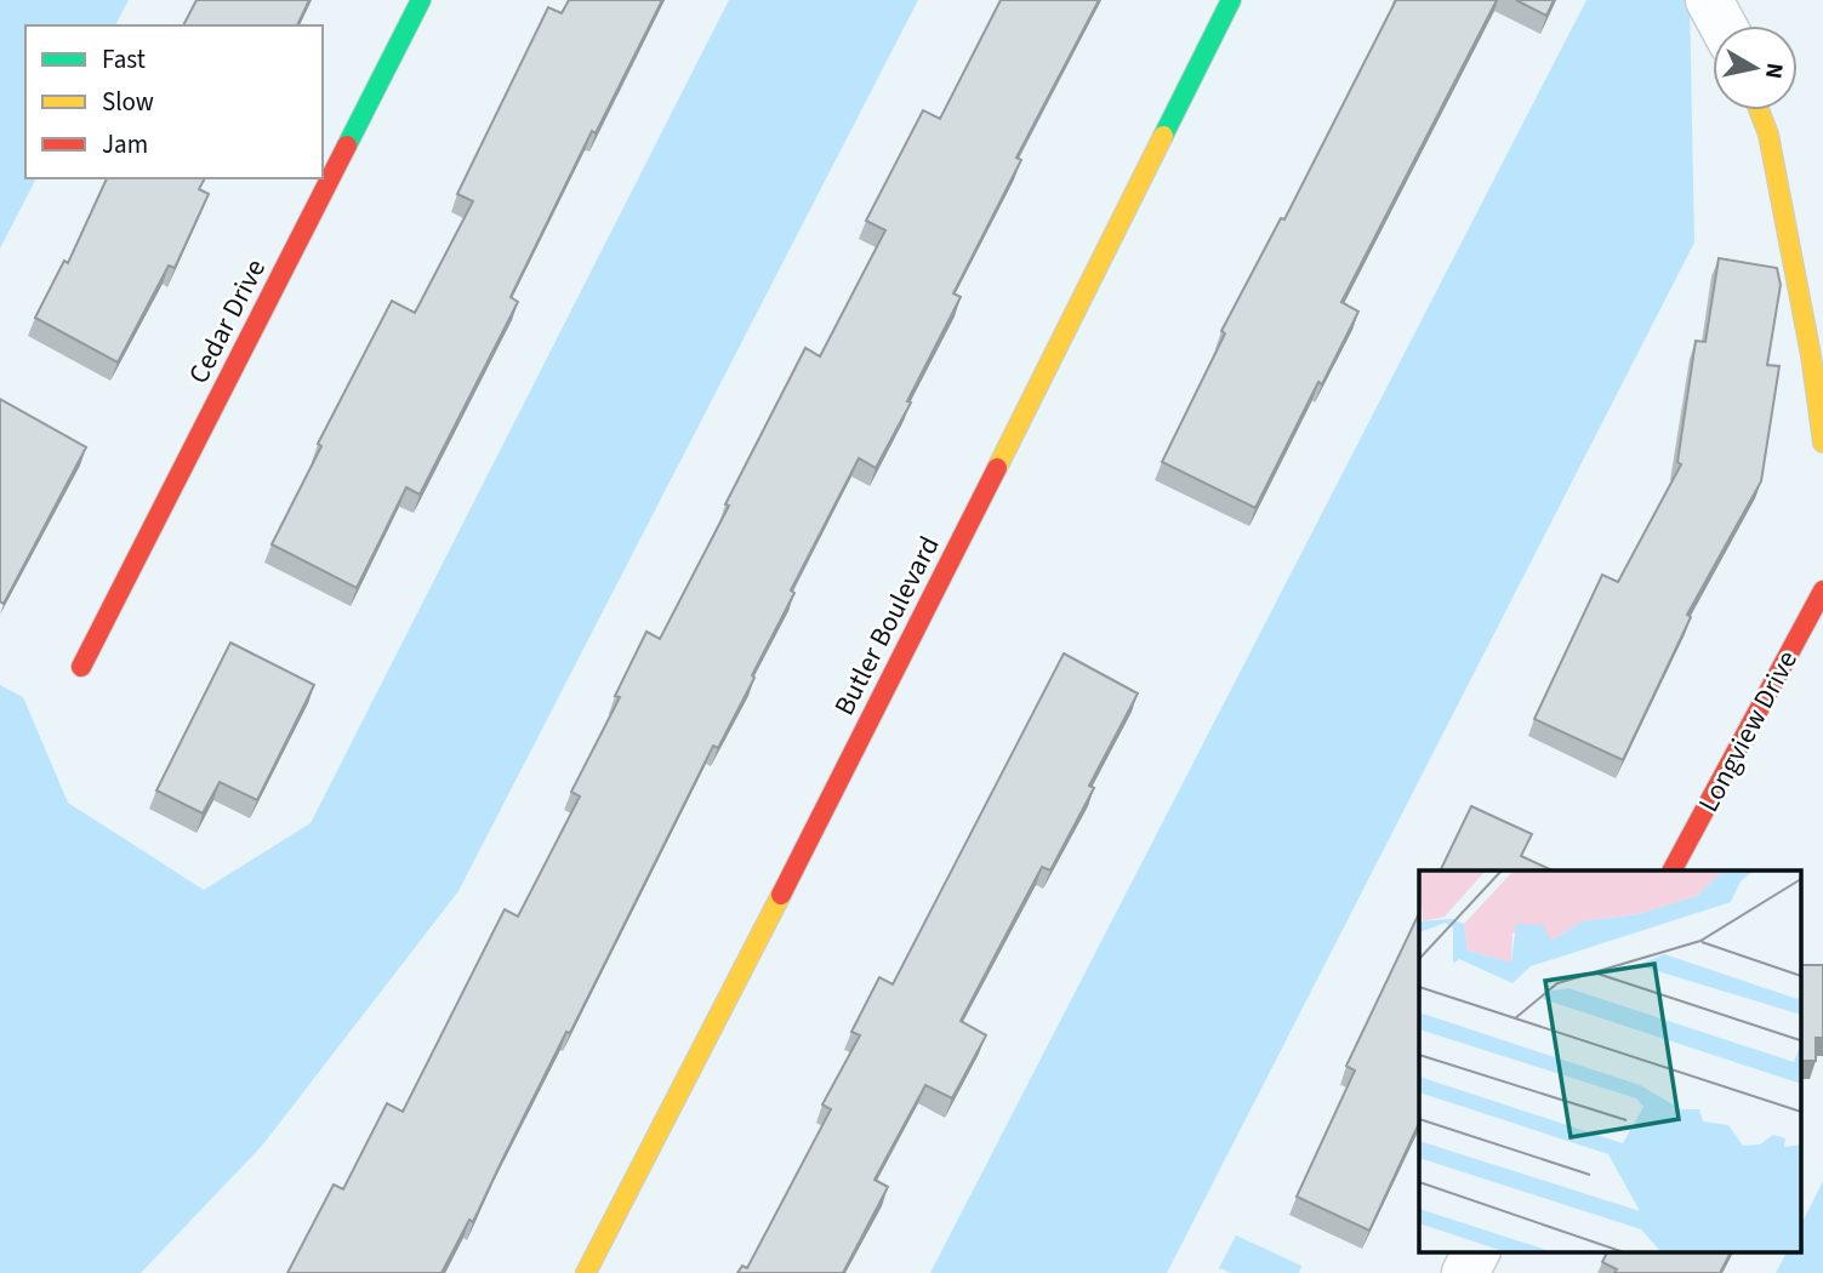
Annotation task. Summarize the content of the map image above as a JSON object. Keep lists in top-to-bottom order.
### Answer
{
  "streets": {
    "street": ["Cedar Drive", "Butler Boulevard", "Longview Drive"]
  },
  "legend": ["Fast", "Slow", "Jam"],
  "north": "right"
}
